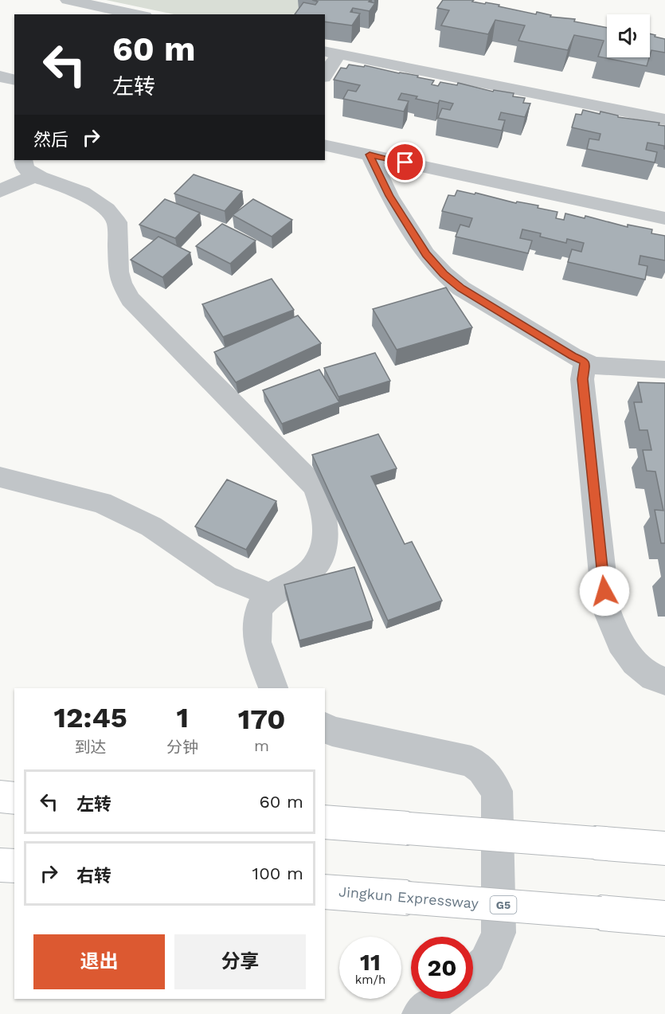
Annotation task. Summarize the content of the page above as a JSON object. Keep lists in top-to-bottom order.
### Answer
{
  "streets": {
    "highway": ["Jingkun Expressway", "G5"]
  },
  "page": {
    "turn": ["60 m", "左转"],
    "then": "然后",
    "eta": [
      "12:45",
      "到达",
      "1",
      "分钟",
      "170",
      "m"
    ],
    "list": [
      {
        "name": "左转",
        "value": "60 m"
      },
      {
        "name": "右转",
        "value": "100 m"
      }
    ],
    "buttons": ["退出", "分享"],
    "speed": "11 km/h",
    "limit": "20"
  }
}
